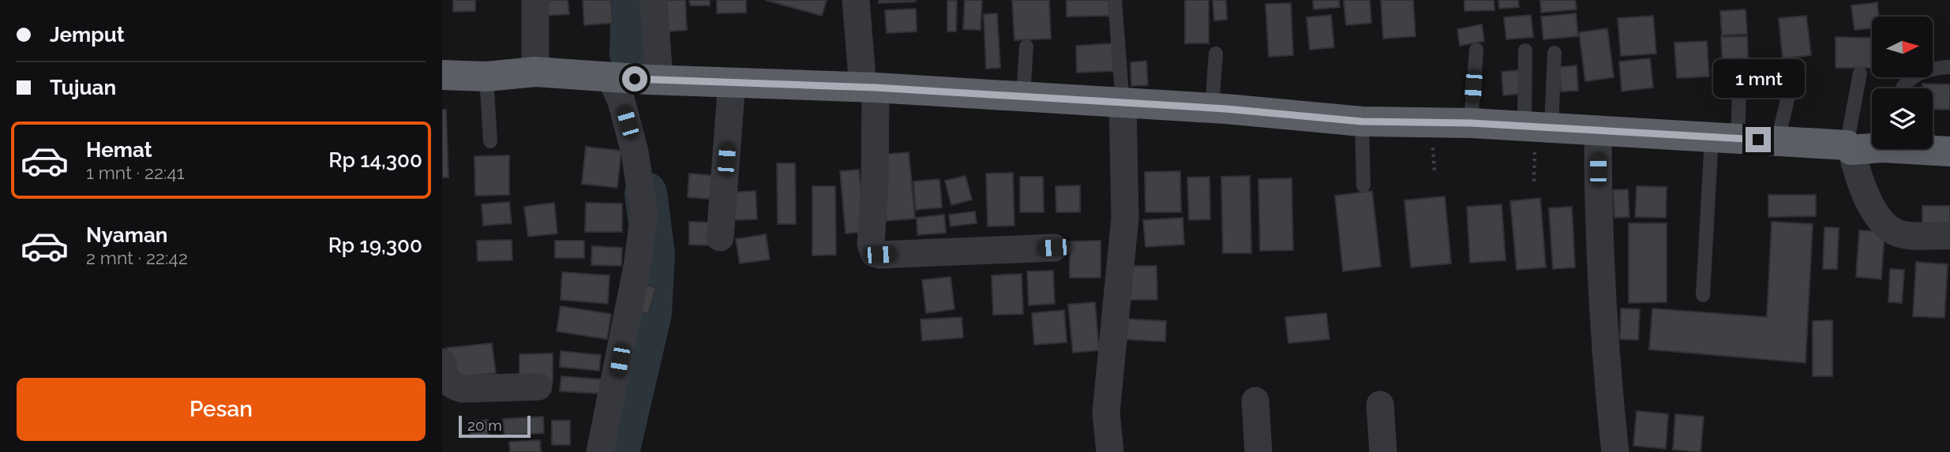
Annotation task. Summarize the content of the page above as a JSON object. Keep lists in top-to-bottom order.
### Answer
{
  "scale_bar": "20 m",
  "north": "right",
  "page": {
    "banner": ["Jemput", "Tujuan"],
    "bubble": "1 mnt",
    "list": [
      {
        "name": "Hemat",
        "note": "1 mnt · 22:41",
        "value": "Rp 14,300"
      },
      {
        "name": "Nyaman",
        "note": "2 mnt · 22:42",
        "value": "Rp 19,300"
      }
    ],
    "buttons": "Pesan",
    "scale": "20 m"
  }
}
